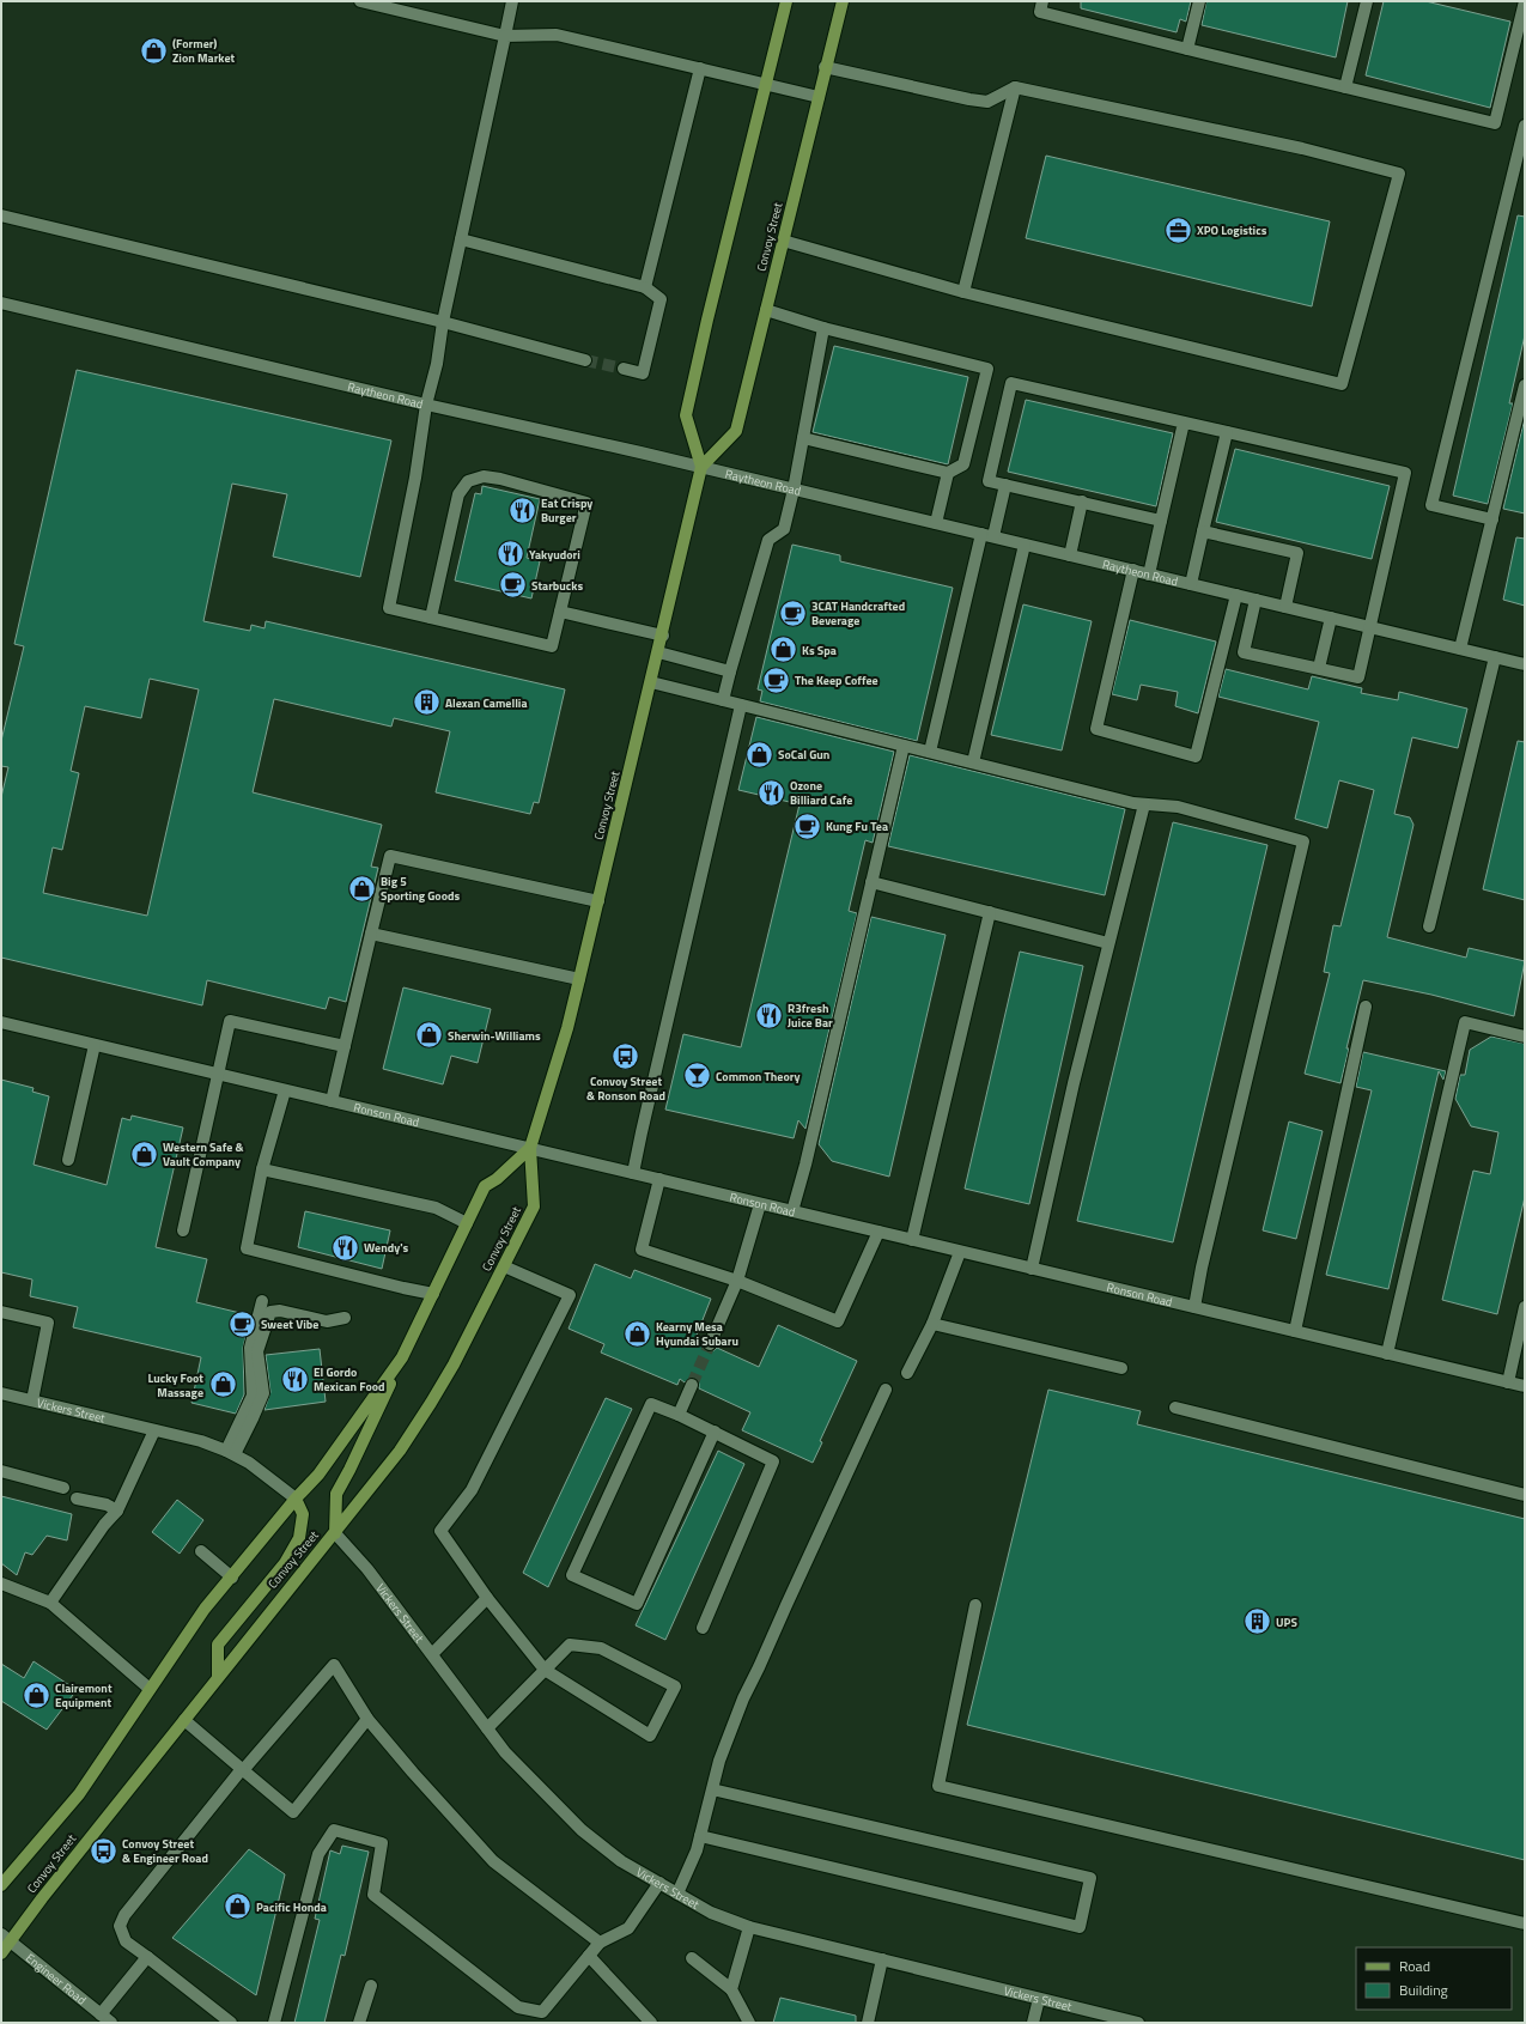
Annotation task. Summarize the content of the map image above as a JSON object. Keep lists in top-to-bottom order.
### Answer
{
  "streets": {
    "main road": ["Convoy Street"],
    "street": [
      "Raytheon Road",
      "Ronson Road",
      "Vickers Street",
      "Engineer Road"
    ]
  },
  "crossings": [
    ["Convoy Street", "Raytheon Road"],
    ["Convoy Street", "Ronson Road"],
    ["Convoy Street", "Vickers Street"],
    ["Convoy Street", "Engineer Road"]
  ],
  "places": {
    "shop": [
      "(Former) Zion Market",
      "Ks Spa",
      "SoCal Gun",
      "Big 5 Sporting Goods",
      "Sherwin-Williams",
      "Western Safe & Vault Company",
      "Kearny Mesa Hyundai Subaru",
      "Lucky Foot Massage",
      "Clairemont Equipment",
      "Pacific Honda"
    ],
    "office": ["XPO Logistics"],
    "restaurant": [
      "Eat Crispy Burger",
      "Yakyudori",
      "Ozone Billiard Cafe",
      "R3fresh Juice Bar",
      "Wendy's",
      "El Gordo Mexican Food"
    ],
    "cafe": [
      "Starbucks",
      "3CAT Handcrafted Beverage",
      "The Keep Coffee",
      "Kung Fu Tea",
      "Sweet Vibe"
    ],
    "building": ["Alexan Camellia", "UPS"],
    "bus stop": ["Convoy Street & Ronson Road", "Convoy Street & Engineer Road"],
    "bar": ["Common Theory"]
  },
  "legend": ["Road", "Building"]
}
